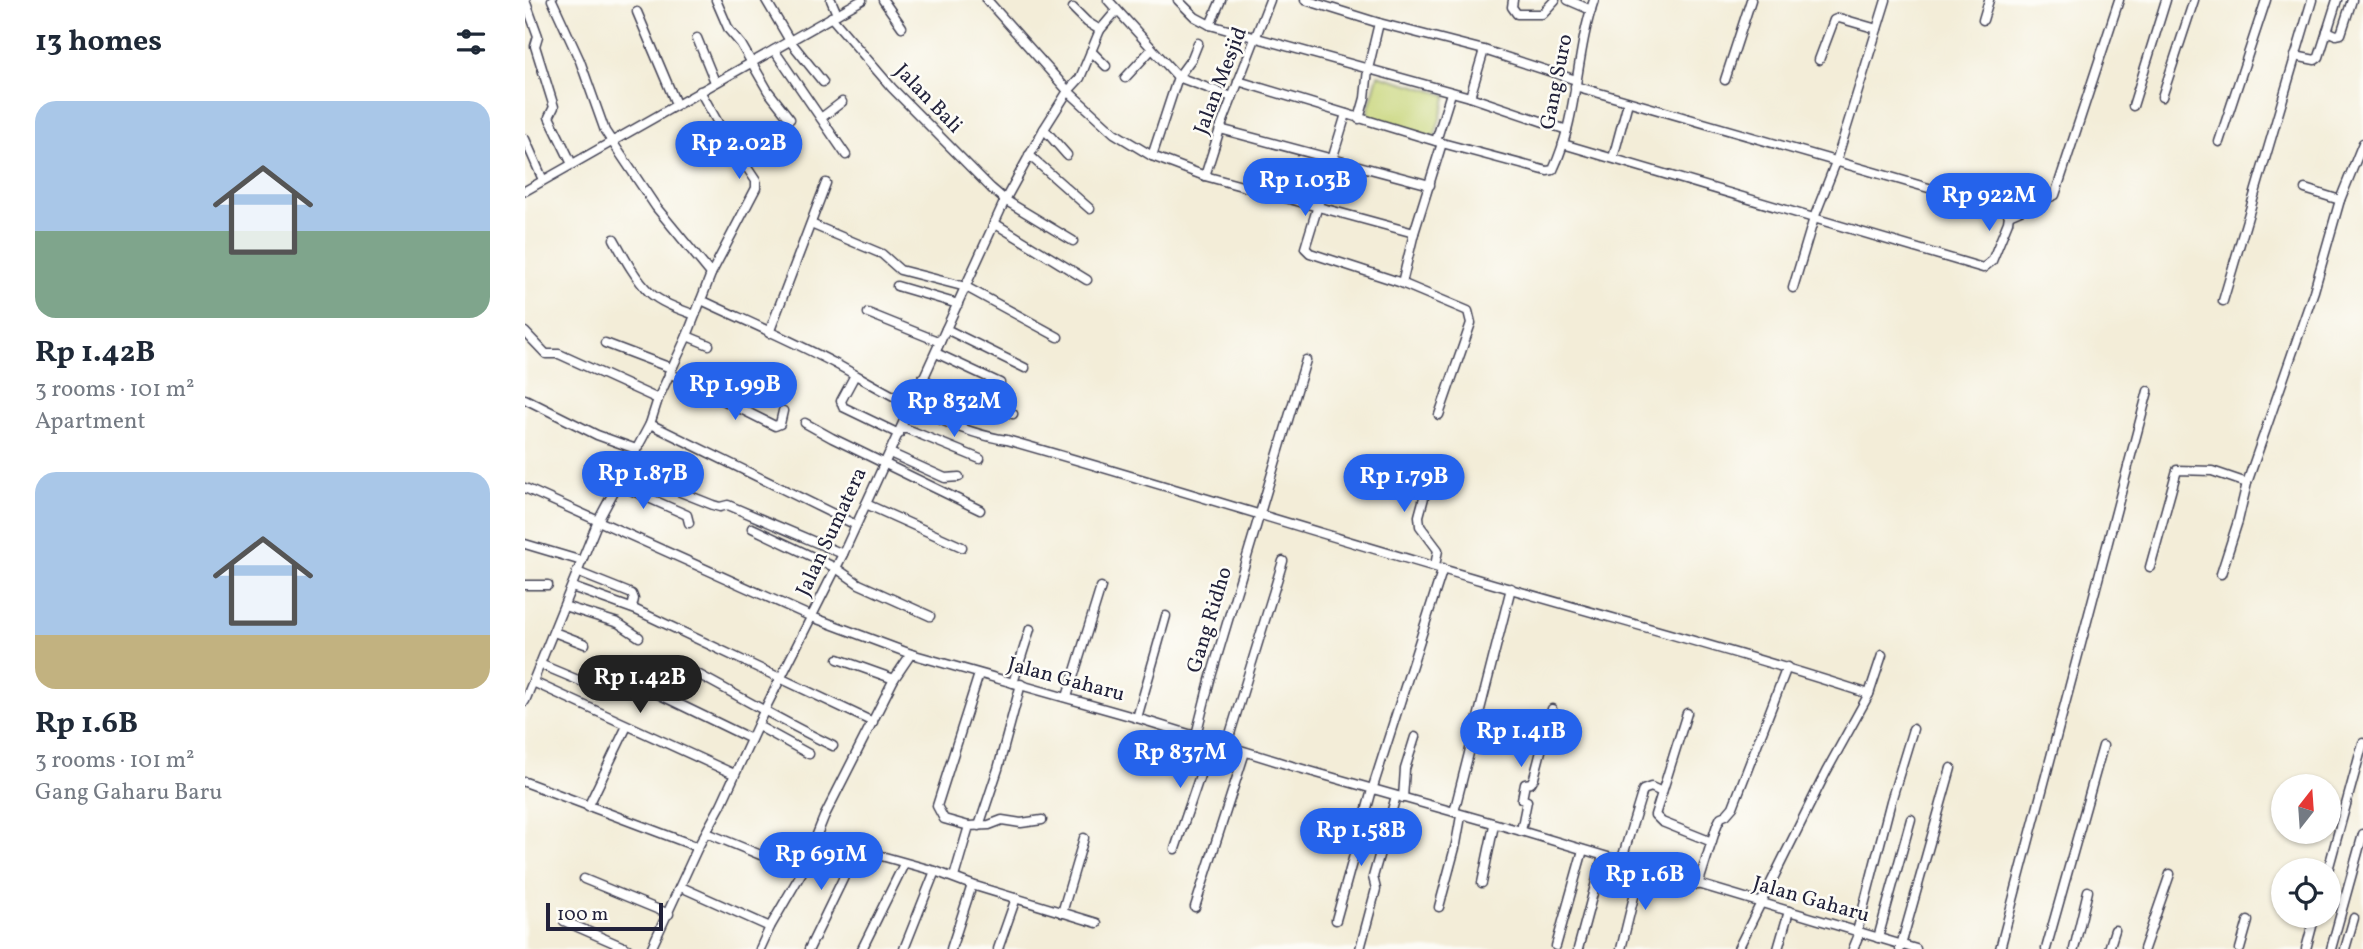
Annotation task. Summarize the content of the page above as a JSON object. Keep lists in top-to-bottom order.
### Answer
{
  "streets": {
    "street": [
      "Jalan Mesjid",
      "Gang Suro",
      "Jalan Bali",
      "Jalan Sumatera",
      "Gang Ridho",
      "Jalan Gaharu"
    ]
  },
  "crossings": [
    ["Jalan Bali", "Jalan Sumatera"],
    ["Jalan Sumatera", "Jalan Gaharu"],
    ["Gang Ridho", "Jalan Gaharu"]
  ],
  "scale_bar": "100 m",
  "north": "top",
  "page": {
    "heading": "13 homes",
    "list": [
      {
        "name": "Rp 1.42B",
        "note": "3 rooms · 101 m² · Apartment"
      },
      {
        "name": "Rp 1.6B",
        "note": "3 rooms · 101 m² · Gang Gaharu Baru"
      }
    ],
    "price": [
      "Rp 2.02B",
      "Rp 1.03B",
      "Rp 922M",
      "Rp 1.99B",
      "Rp 832M",
      "Rp 1.87B",
      "Rp 1.79B",
      "Rp 1.42B",
      "Rp 1.41B",
      "Rp 837M",
      "Rp 1.58B",
      "Rp 691M",
      "Rp 1.6B"
    ],
    "scale": "100 m"
  }
}
